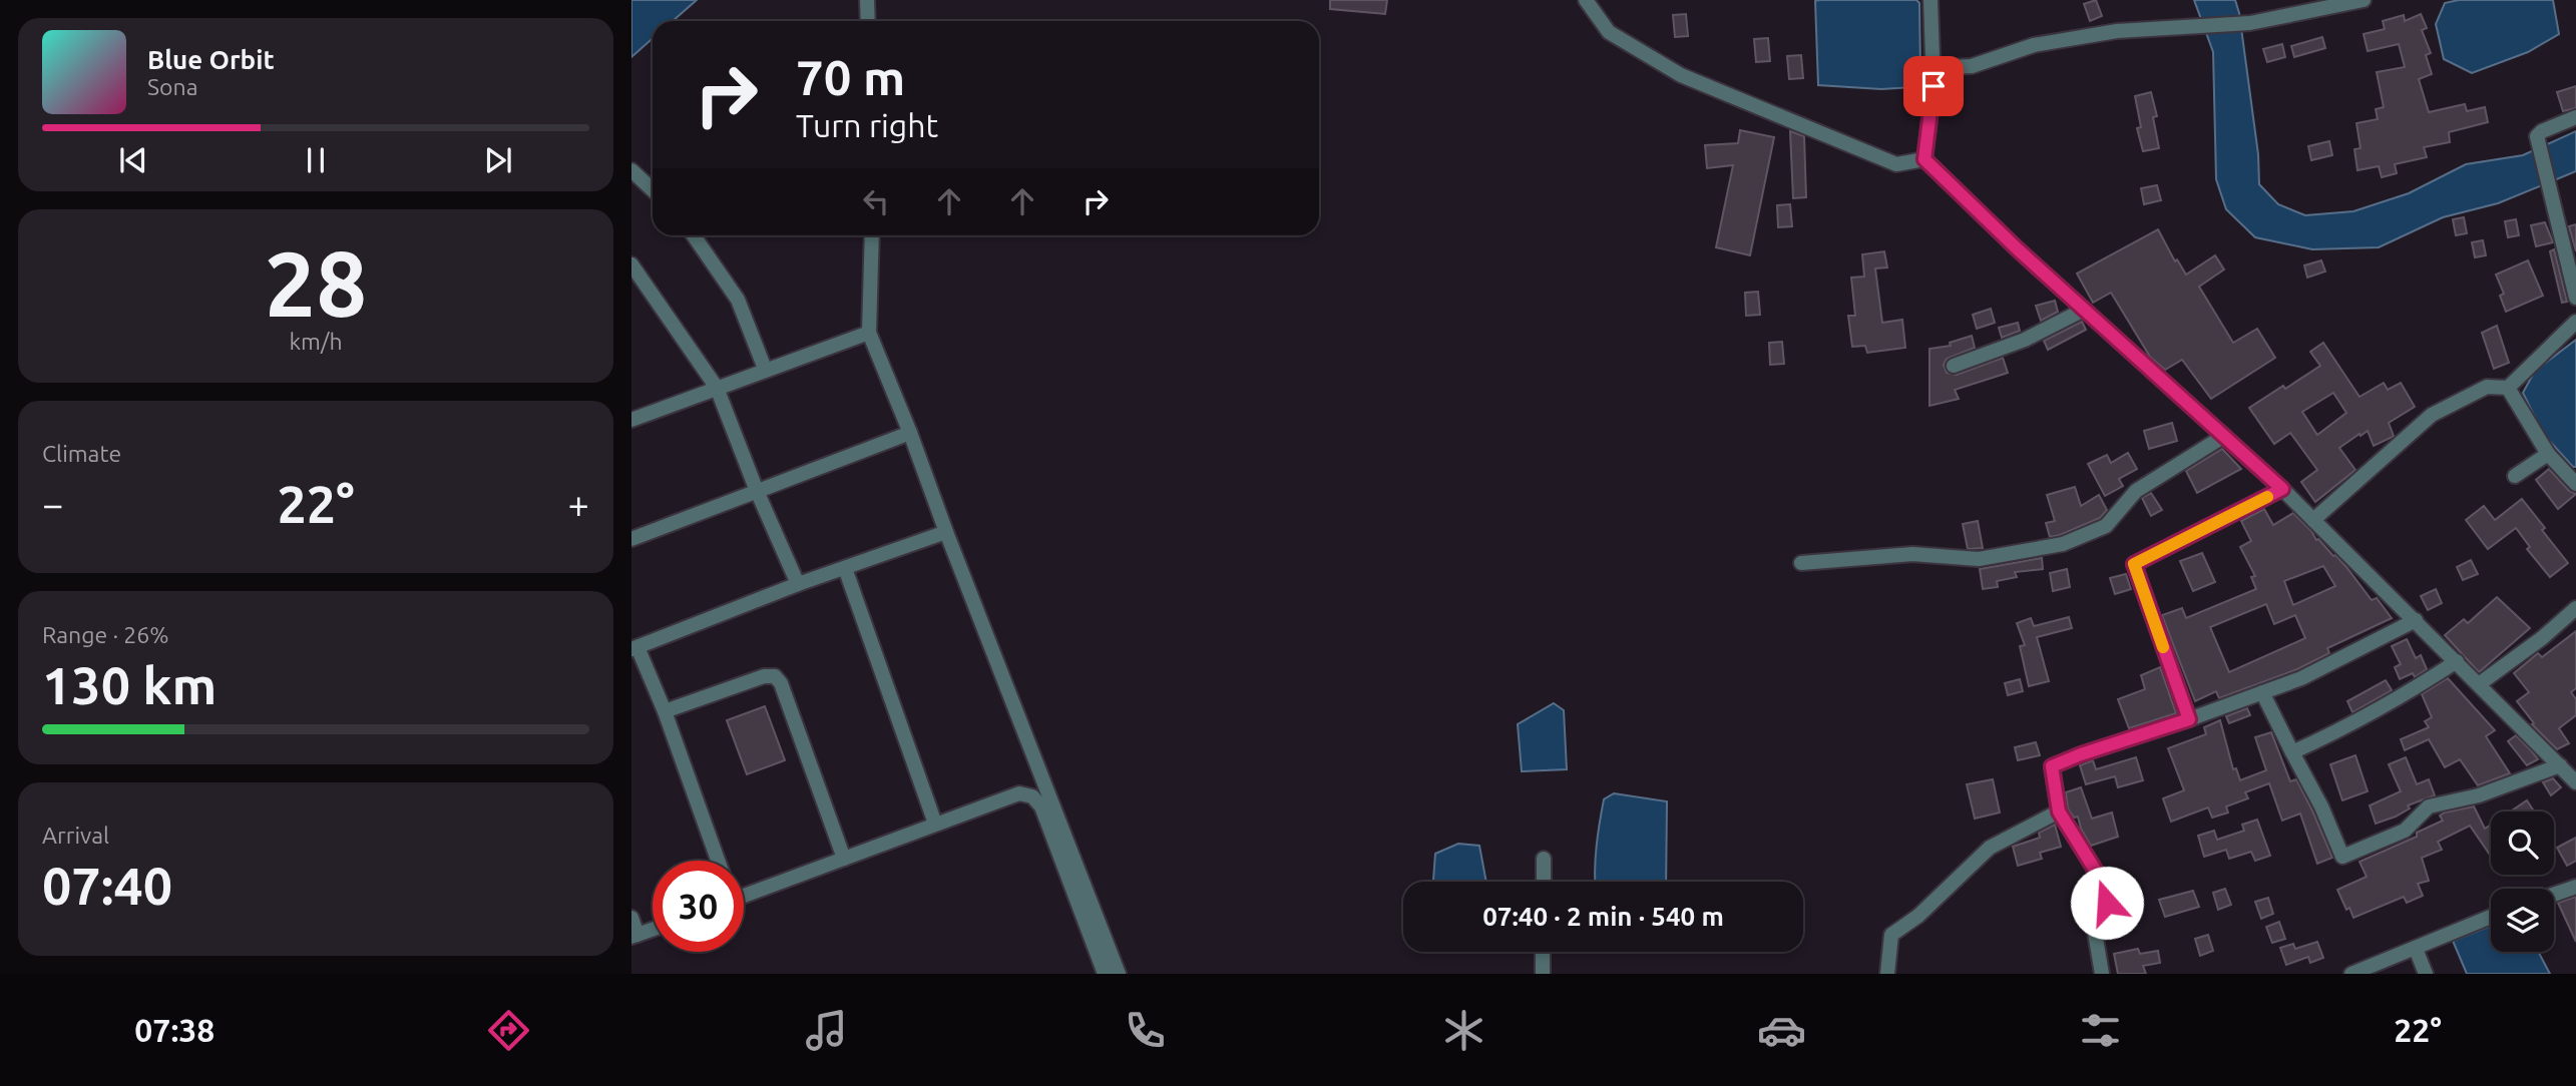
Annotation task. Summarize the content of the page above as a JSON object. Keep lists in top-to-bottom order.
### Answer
{
  "page": {
    "turn": ["70 m", "Turn right"],
    "song": ["Blue Orbit", "Sona"],
    "tile": [
      ["28", "km/h"],
      "Climate",
      ["Range · 26%", "130 km"],
      ["Arrival", "07:40"]
    ],
    "heat": ["−", "22°", "+"],
    "limit": "30",
    "trip": "07:40 · 2 min · 540 m",
    "tabs": ["07:38", "22°"]
  }
}
